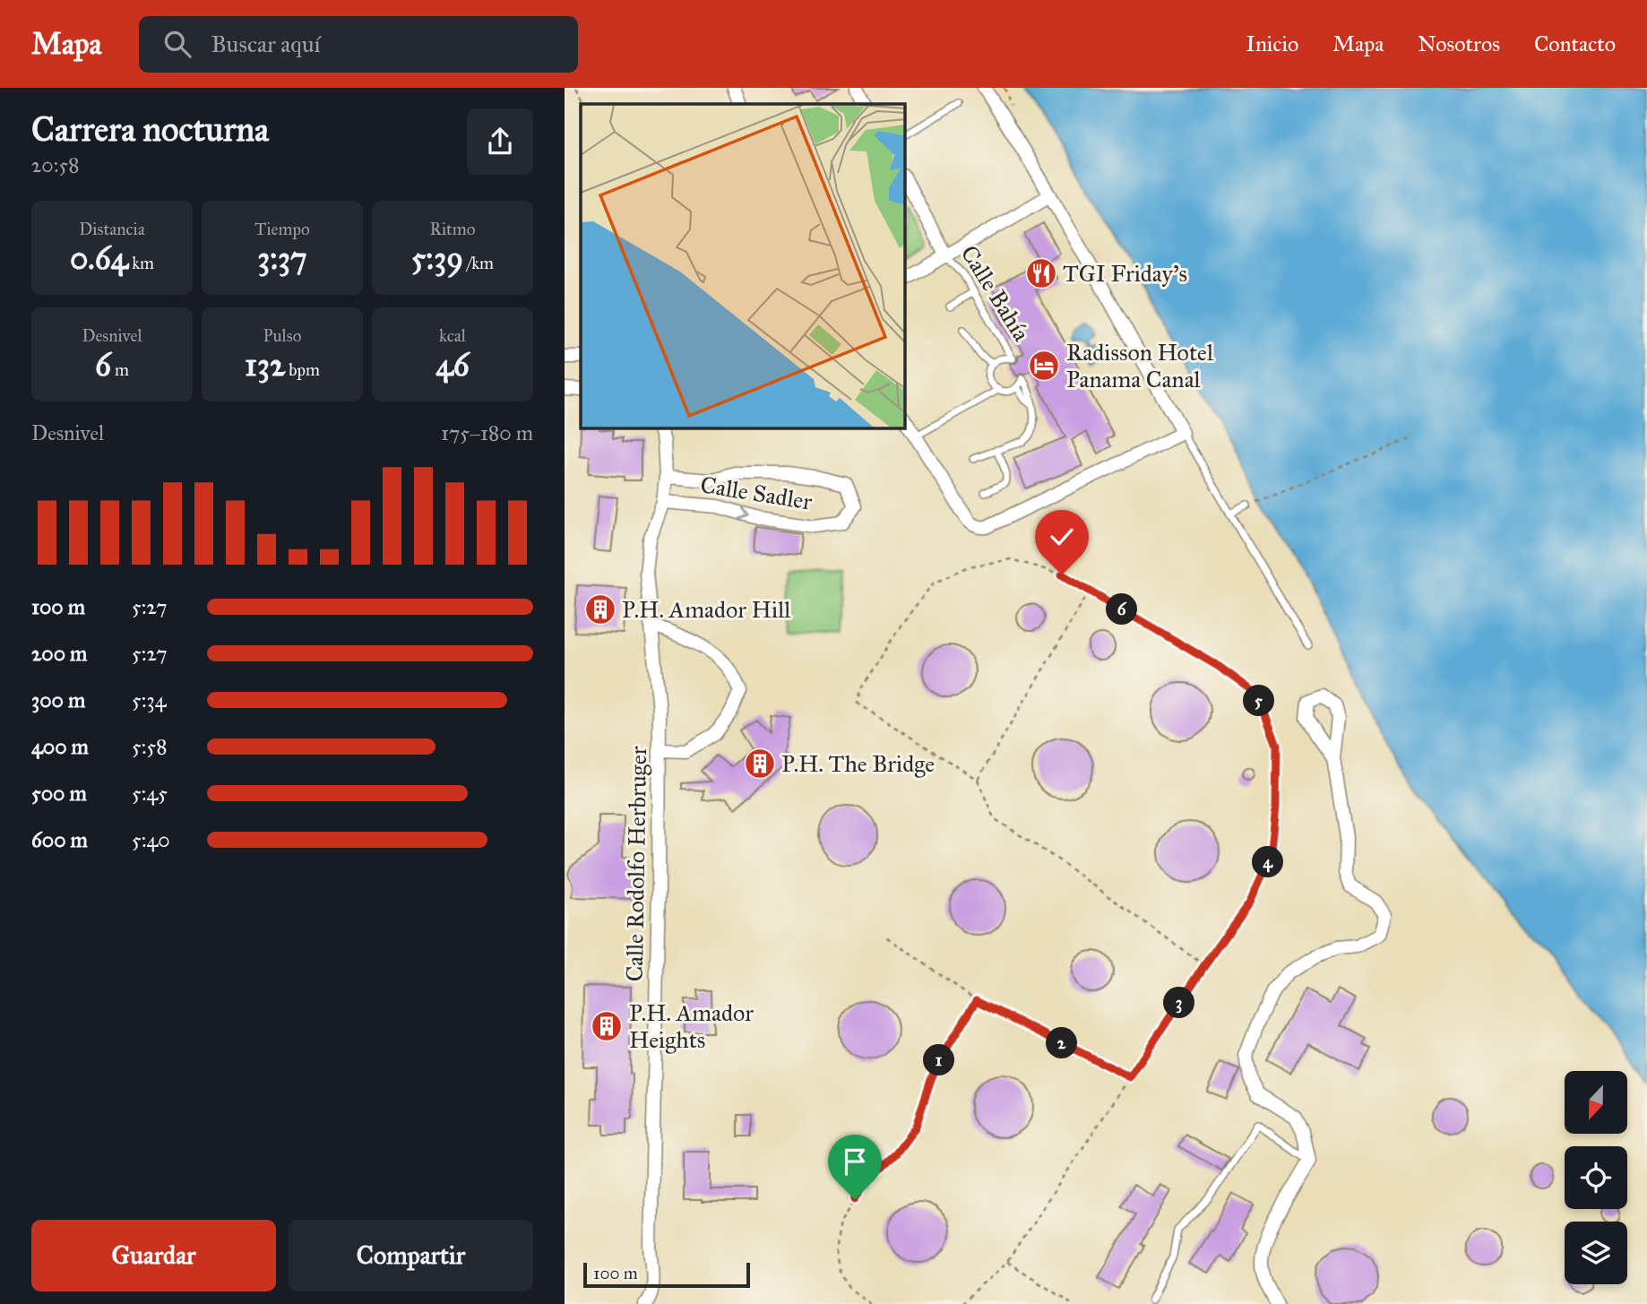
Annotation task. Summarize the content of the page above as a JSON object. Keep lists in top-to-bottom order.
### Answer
{
  "streets": {
    "street": ["Calle Bahía", "Calle Sadler", "Calle Rodolfo Herbruger"]
  },
  "crossings": [
    ["Calle Sadler", "Calle Rodolfo Herbruger"]
  ],
  "places": {
    "restaurant": ["TGI Friday's"],
    "hotel": ["Radisson Hotel Panama Canal"],
    "building": ["P.H. Amador Hill", "P.H. The Bridge", "P.H. Amador Heights"]
  },
  "scale_bar": "100 m",
  "north": "bottom",
  "page": {
    "header": "Mapa",
    "search": "Buscar aquí",
    "nav": [
      "Inicio",
      "Mapa",
      "Nosotros",
      "Contacto"
    ],
    "heading": ["Carrera nocturna", "20:58"],
    "stats": [
      ["Distancia", "0.64 km"],
      ["Tiempo", "3:37"],
      ["Ritmo", "5:39 /km"],
      ["Desnivel", "6 m"],
      ["Pulso", "132 bpm"],
      ["kcal", "46"]
    ],
    "chart": ["Desnivel", "175–180 m"],
    "list": [
      {
        "name": "100 m",
        "note": "5:27"
      },
      {
        "name": "200 m",
        "note": "5:27"
      },
      {
        "name": "300 m",
        "note": "5:34"
      },
      {
        "name": "400 m",
        "note": "5:58"
      },
      {
        "name": "500 m",
        "note": "5:45"
      },
      {
        "name": "600 m",
        "note": "5:40"
      }
    ],
    "pins": [
      "6",
      "5",
      "4",
      "3",
      "2",
      "1"
    ],
    "buttons": ["Guardar", "Compartir"],
    "scale": "100 m"
  }
}
